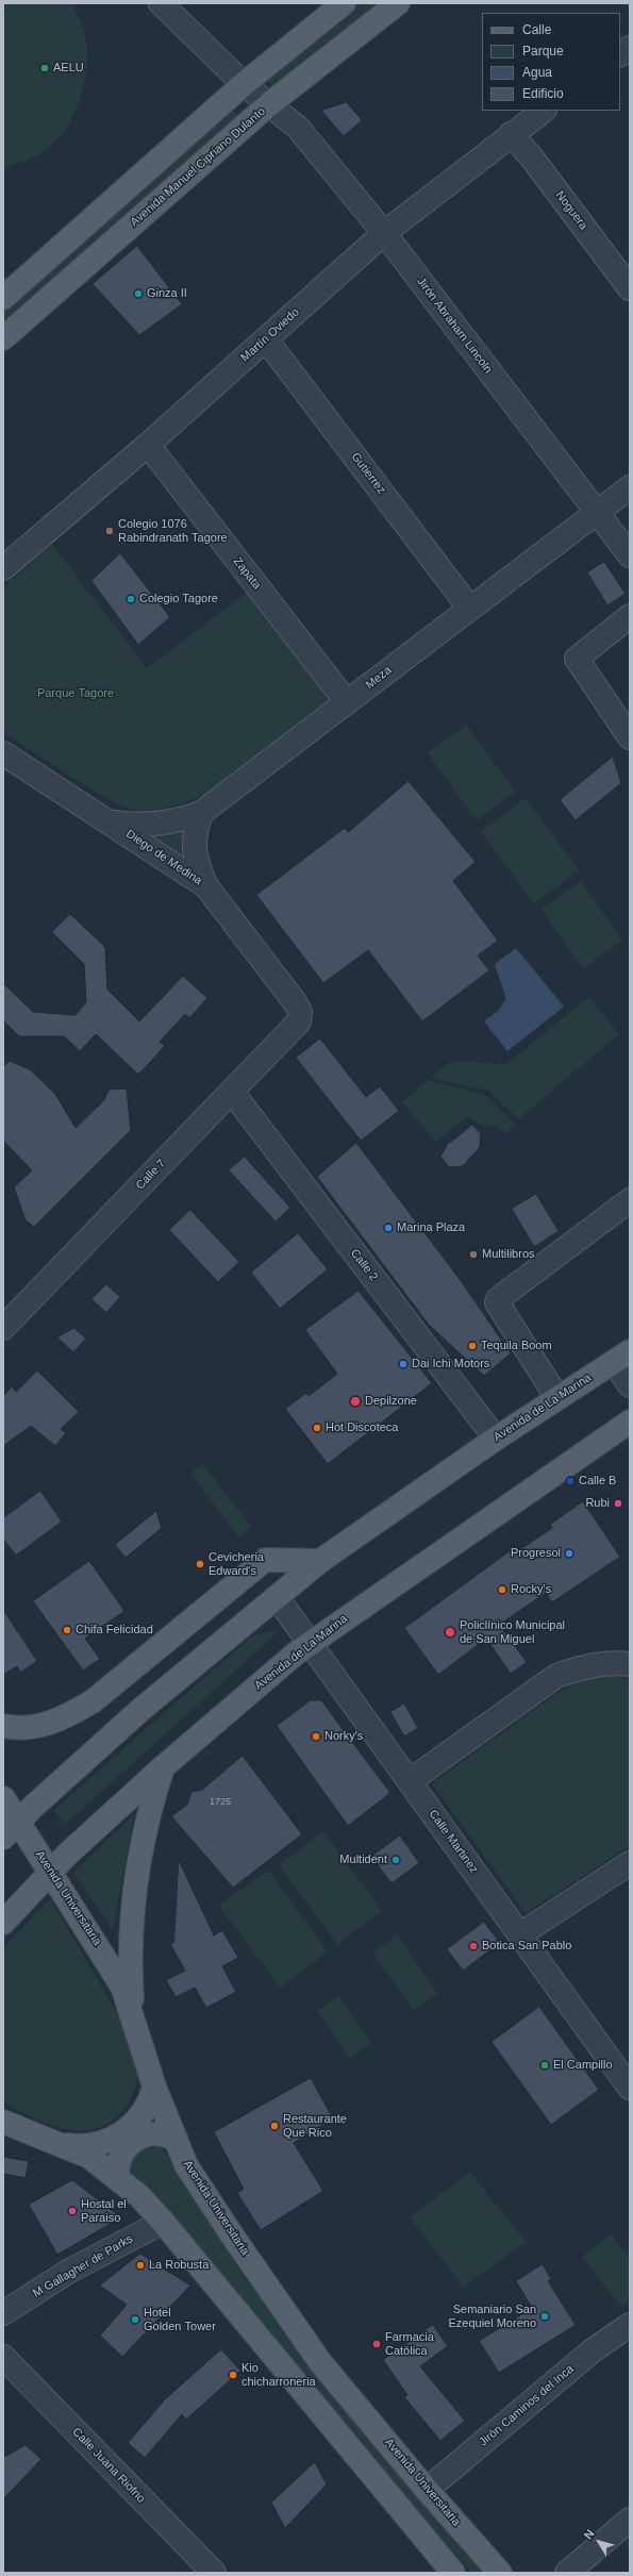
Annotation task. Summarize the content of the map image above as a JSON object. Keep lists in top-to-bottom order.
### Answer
{
  "streets": {
    "main road": ["Avenida Manuel Cipriano Dulanto", "Avenida de La Marina", "Avenida Universitaria"],
    "street": [
      "Noguera",
      "Jirón Abraham Lincoln",
      "Martín Oviedo",
      "Gutierrez",
      "Zapata",
      "Meza",
      "Diego de Medina",
      "Calle 7",
      "Calle 2",
      "Calle Martinez",
      "M Gallagher de Parks",
      "Jirón Caminos del Inca",
      "Calle Juana Riofrio"
    ]
  },
  "crossings": [
    ["Avenida Manuel Cipriano Dulanto", "Jirón Abraham Lincoln"],
    ["Noguera", "Martín Oviedo"],
    ["Jirón Abraham Lincoln", "Martín Oviedo"],
    ["Jirón Abraham Lincoln", "Meza"],
    ["Martín Oviedo", "Gutierrez"],
    ["Martín Oviedo", "Zapata"],
    ["Gutierrez", "Meza"],
    ["Zapata", "Meza"],
    ["Meza", "Diego de Medina"],
    ["Diego de Medina", "Calle 7"],
    ["Calle 7", "Calle 2"],
    ["Calle 2", "Avenida de La Marina"],
    ["Avenida de La Marina", "Calle Martinez"],
    ["Avenida de La Marina", "Avenida Universitaria"],
    ["Avenida Universitaria", "Jirón Caminos del Inca"]
  ],
  "parks": ["Parque Tagore"],
  "places": [
    "AELU",
    "Ginza II",
    "Colegio 1076 Rabindranath Tagore",
    "Colegio Tagore",
    "Marina Plaza",
    "Multilibros",
    "Tequila Boom",
    "Dai Ichi Motors",
    "Depilzone",
    "Hot Discoteca",
    "Calle B",
    "Rubi",
    "Progresol",
    "Cevicheria Edward's",
    "Rocky's",
    "Chifa Felicidad",
    "Policlínico Municipal de San Miguel",
    "Norky's",
    "Multident",
    "Botica San Pablo",
    "El Campillo",
    "Restaurante Que Rico",
    "Hostal el Paraiso",
    "La Robusta",
    "Semaniario San Ezequiel Moreno",
    "Hotel Golden Tower",
    "Farmacia Católica",
    "Kio chicharroneria"
  ],
  "house_numbers": ["1725"],
  "legend": [
    "Calle",
    "Parque",
    "Agua",
    "Edificio"
  ],
  "north": "top left"
}
